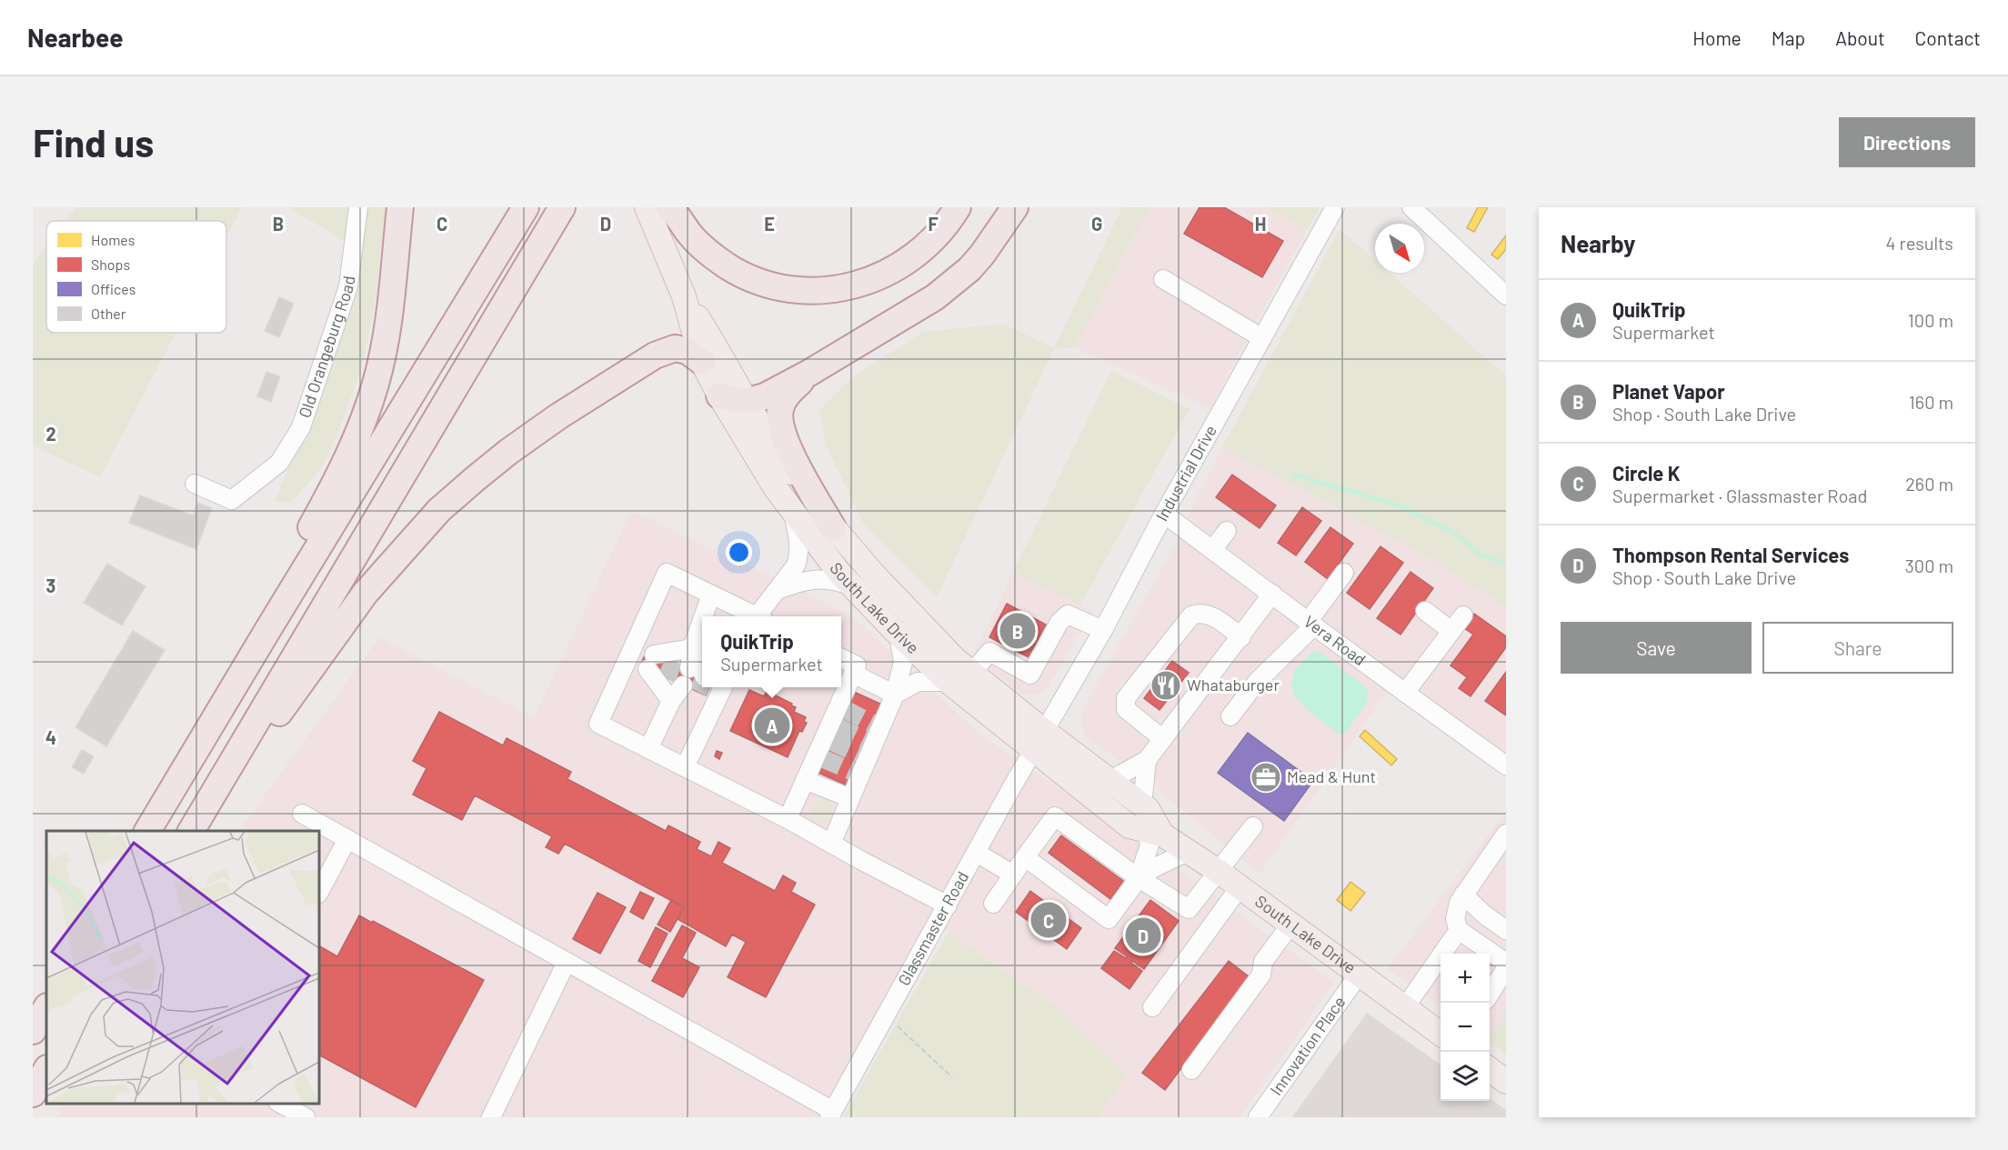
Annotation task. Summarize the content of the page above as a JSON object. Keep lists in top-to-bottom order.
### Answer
{
  "streets": {
    "main road": ["South Lake Drive"],
    "street": [
      "Old Orangeburg Road",
      "Industrial Drive",
      "Vera Road",
      "Glassmaster Road",
      "Innovation Place"
    ]
  },
  "crossings": [
    ["Industrial Drive", "South Lake Drive"],
    ["Industrial Drive", "Vera Road"],
    ["Industrial Drive", "Glassmaster Road"],
    ["South Lake Drive", "Glassmaster Road"],
    ["South Lake Drive", "Innovation Place"]
  ],
  "places": {
    "restaurant": ["Whataburger"],
    "office": ["Mead & Hunt"]
  },
  "legend": [
    "Homes",
    "Shops",
    "Offices",
    "Other"
  ],
  "north": "bottom right",
  "page": {
    "header": "Nearbee",
    "nav": [
      "Home",
      "Map",
      "About",
      "Contact"
    ],
    "buttons": [
      "Directions",
      ["Save", "Share"]
    ],
    "title": "Find us",
    "heading": ["Nearby", "4 results"],
    "list": [
      {
        "mark": "A",
        "name": "QuikTrip",
        "note": "Supermarket",
        "value": "100 m"
      },
      {
        "mark": "B",
        "name": "Planet Vapor",
        "note": "Shop · South Lake Drive",
        "value": "160 m"
      },
      {
        "mark": "C",
        "name": "Circle K",
        "note": "Supermarket · Glassmaster Road",
        "value": "260 m"
      },
      {
        "mark": "D",
        "name": "Thompson Rental Services",
        "note": "Shop · South Lake Drive",
        "value": "300 m"
      }
    ],
    "pins": [
      "B",
      "A",
      "C",
      "D"
    ],
    "popup": ["QuikTrip", "Supermarket"],
    "map_buttons": ["+", "−"]
  },
  "grid": {
    "columns": [
      "B",
      "C",
      "D",
      "E",
      "F",
      "G",
      "H"
    ],
    "rows": ["2", "3", "4"]
  }
}
